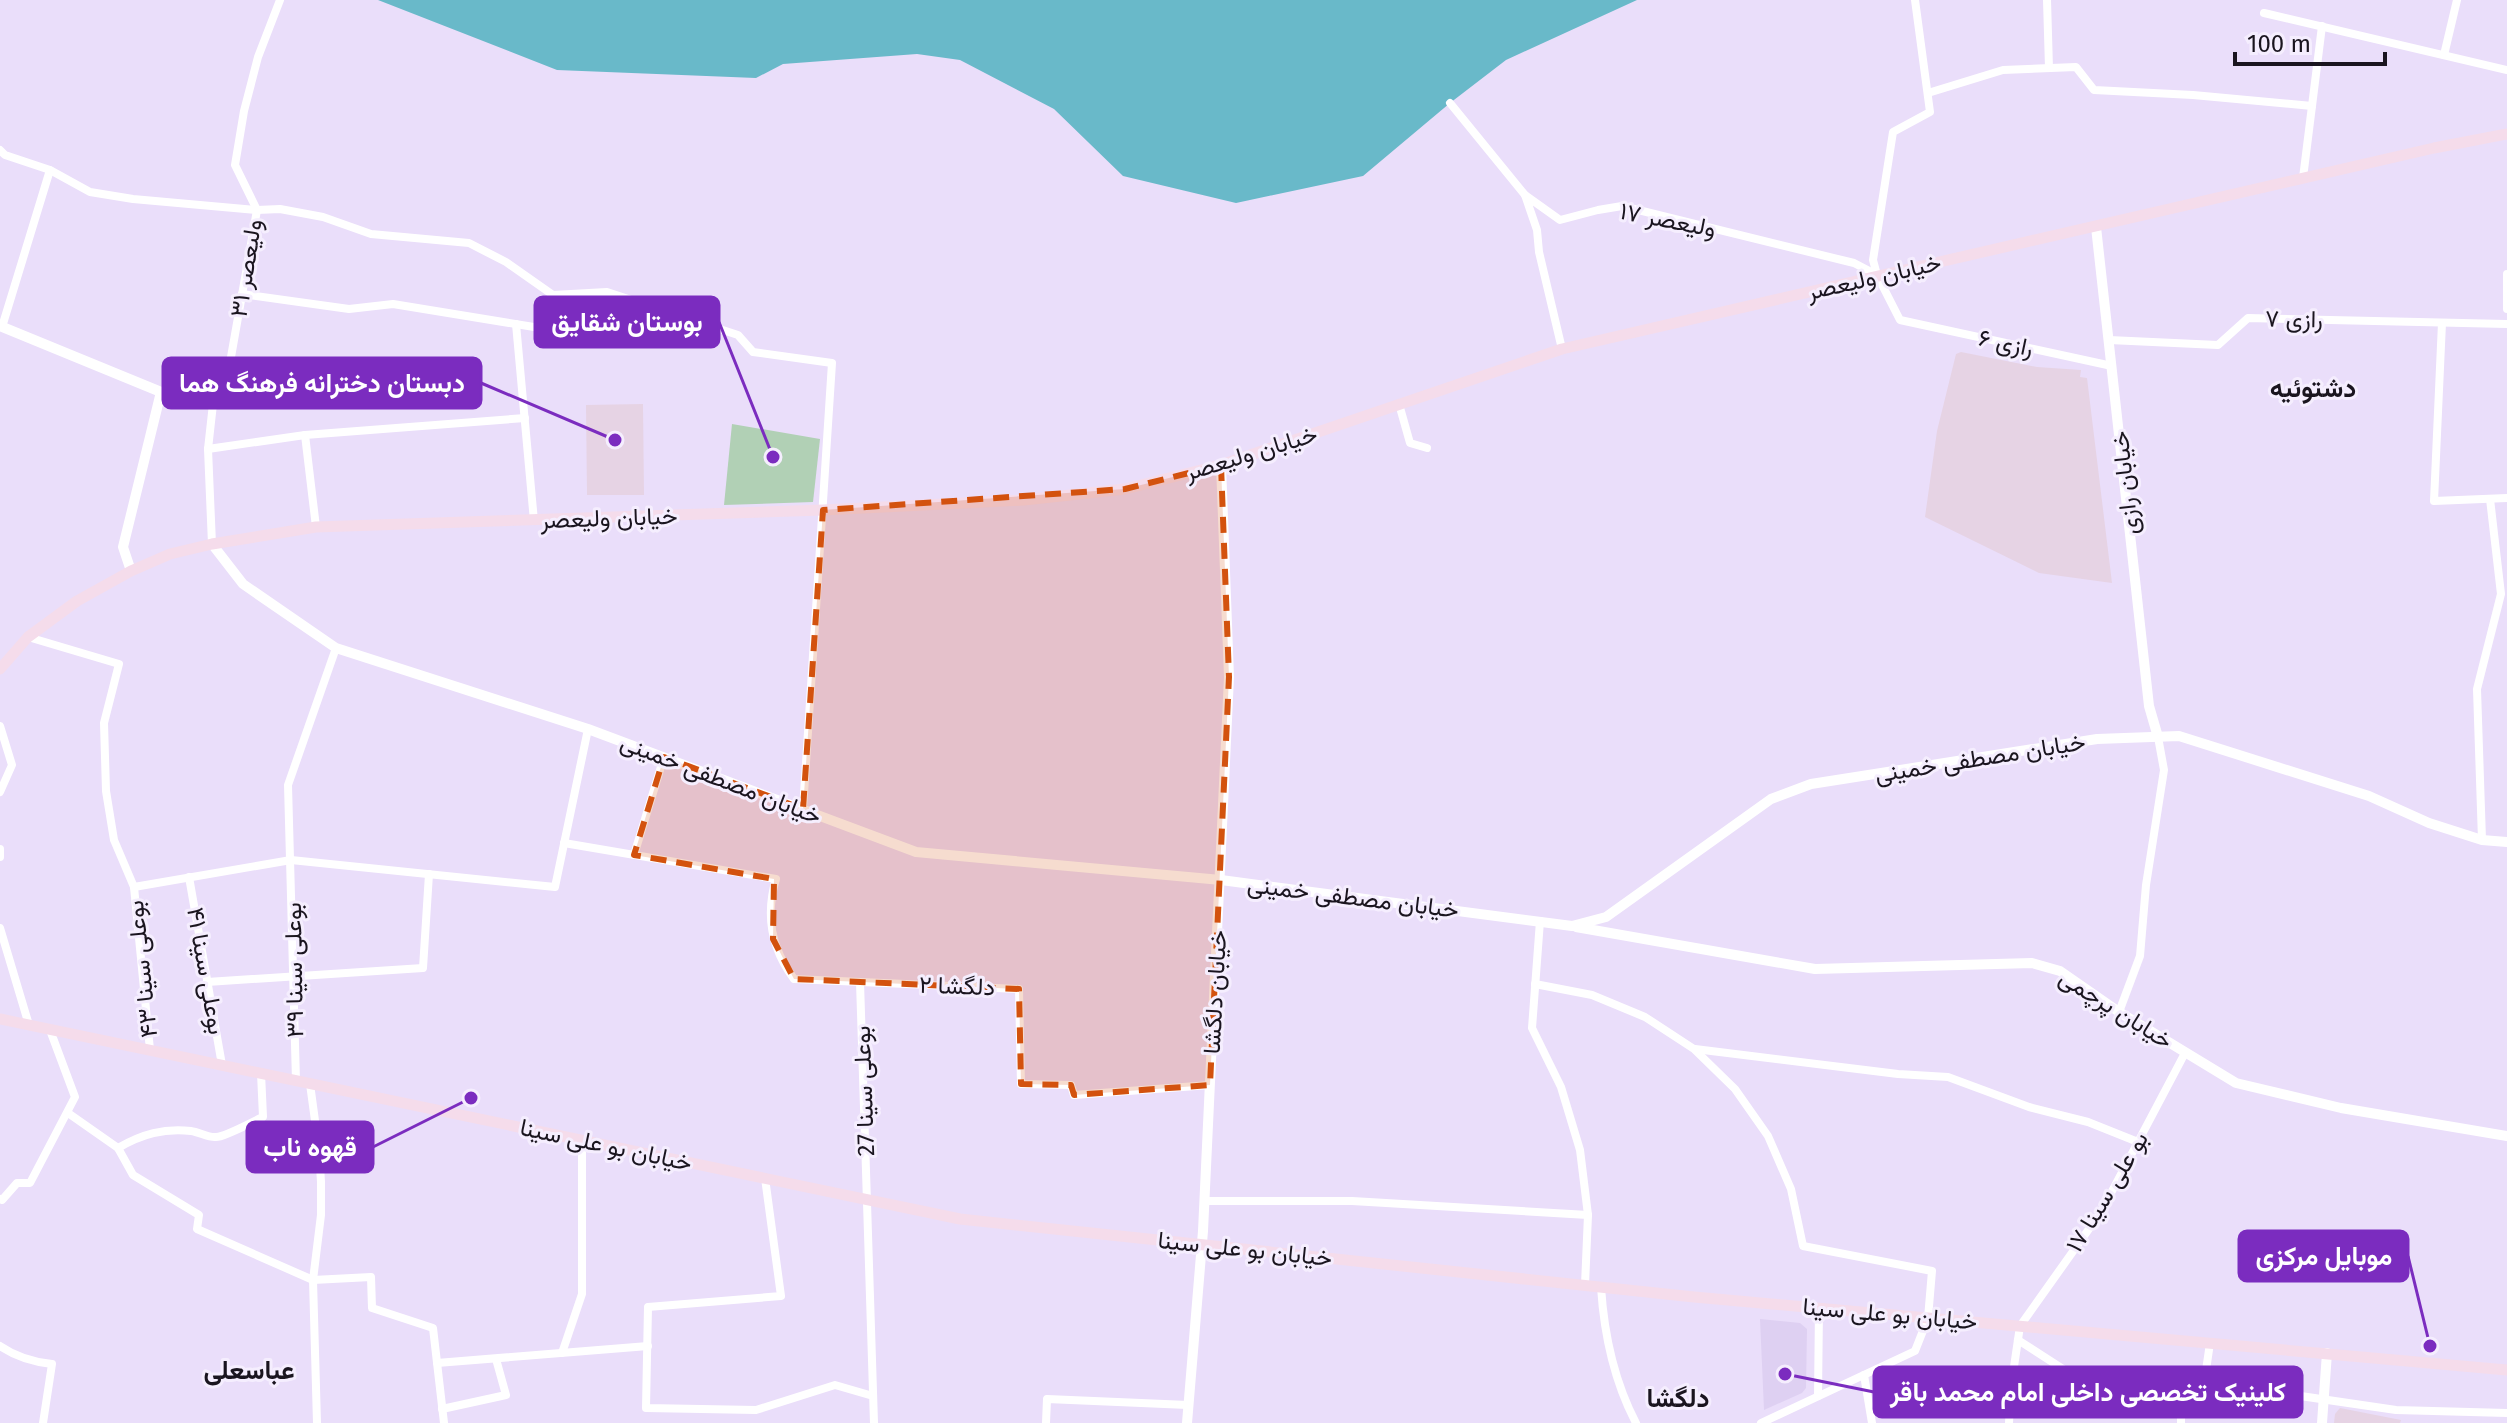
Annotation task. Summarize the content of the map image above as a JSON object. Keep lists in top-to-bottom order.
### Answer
{
  "streets": {
    "main road": ["خیابان ولیعصر", "خیابان بو علی سینا"],
    "street": [
      "ولیعصر ۱۷",
      "ولیعصر ۳۱",
      "رازی ۷",
      "رازی ۶",
      "خیابان رازی",
      "خیابان مصطفی خمینی",
      "بوعلی سینا ۴۳",
      "بوعلی سینا ۳۹",
      "بوعلی سینا ۴۱",
      "دلگشا ۲",
      "خیابان دلگشا",
      "خیابان پرچمی",
      "بوعلی سینا 27",
      "بو علی سینا ۱۷"
    ]
  },
  "crossings": [
    ["ولیعصر ۱۷", "خیابان ولیعصر"],
    ["ولیعصر ۱۷", "رازی ۶"],
    ["ولیعصر ۳۱", "خیابان ولیعصر"],
    ["ولیعصر ۳۱", "خیابان مصطفی خمینی"],
    ["خیابان ولیعصر", "رازی ۶"],
    ["خیابان ولیعصر", "خیابان رازی"],
    ["خیابان ولیعصر", "خیابان مصطفی خمینی"],
    ["خیابان ولیعصر", "بوعلی سینا ۴۳"],
    ["خیابان ولیعصر", "خیابان دلگشا"],
    ["رازی ۷", "خیابان رازی"],
    ["رازی ۶", "خیابان رازی"],
    ["خیابان رازی", "خیابان مصطفی خمینی"],
    ["خیابان مصطفی خمینی", "بوعلی سینا ۳۹"],
    ["خیابان مصطفی خمینی", "خیابان دلگشا"],
    ["خیابان مصطفی خمینی", "خیابان پرچمی"],
    ["بوعلی سینا ۴۳", "خیابان بو علی سینا"],
    ["بوعلی سینا ۳۹", "خیابان بو علی سینا"],
    ["بوعلی سینا ۴۱", "خیابان بو علی سینا"],
    ["دلگشا ۲", "خیابان دلگشا"],
    ["دلگشا ۲", "بوعلی سینا 27"],
    ["خیابان دلگشا", "خیابان بو علی سینا"],
    ["خیابان پرچمی", "بو علی سینا ۱۷"],
    ["بوعلی سینا 27", "خیابان بو علی سینا"],
    ["خیابان بو علی سینا", "بو علی سینا ۱۷"]
  ],
  "districts": ["دشتوئیه", "عباسعلی", "دلگشا"],
  "places": [
    "دبستان دخترانه فرهنگ هما",
    "بوستان شقایق",
    "قهوه ناب",
    "موبایل مرکزی",
    "کلینیک تخصصی داخلی امام محمد باقر"
  ],
  "scale_bar": "100 m"
}
